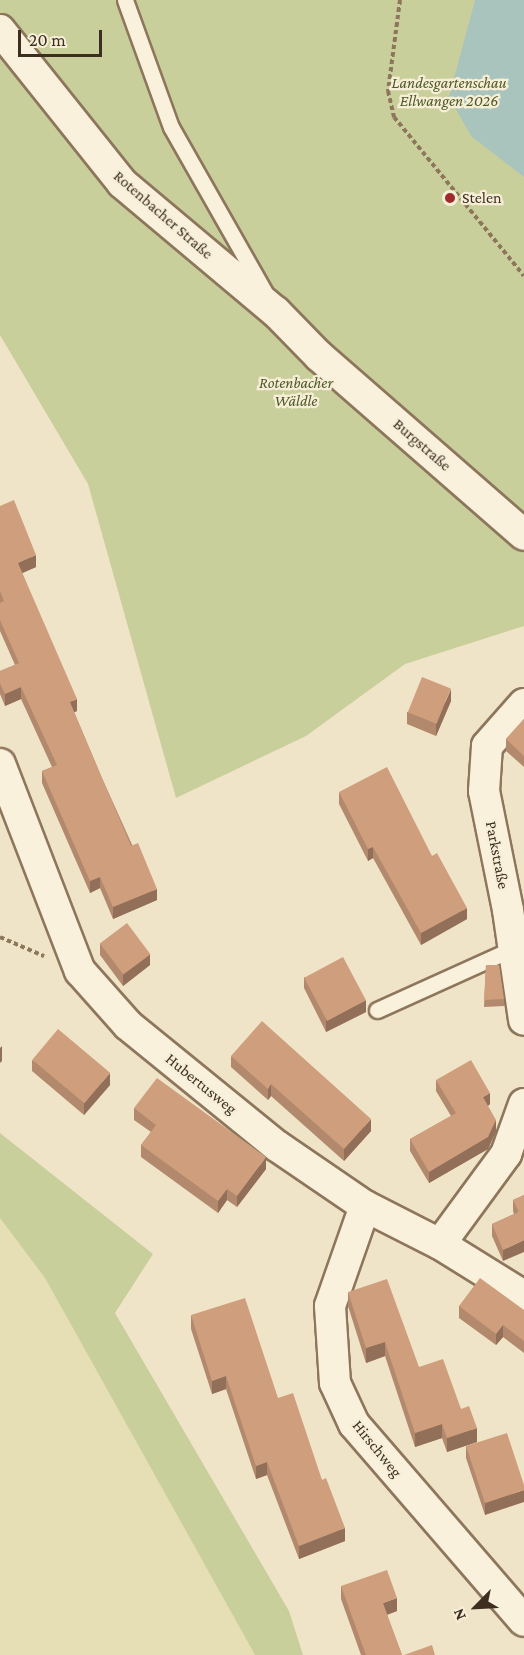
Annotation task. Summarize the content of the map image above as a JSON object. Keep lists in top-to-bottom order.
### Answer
{
  "streets": {
    "street": [
      "Rotenbacher Straße",
      "Burgstraße",
      "Parkstraße",
      "Hubertusweg",
      "Hirschweg"
    ]
  },
  "crossings": [
    ["Rotenbacher Straße", "Burgstraße"],
    ["Hubertusweg", "Hirschweg"]
  ],
  "parks": ["Landesgartenschau Ellwangen 2026", "Rotenbacher Wäldle"],
  "places": ["Stelen"],
  "scale_bar": "20 m",
  "north": "bottom left"
}
